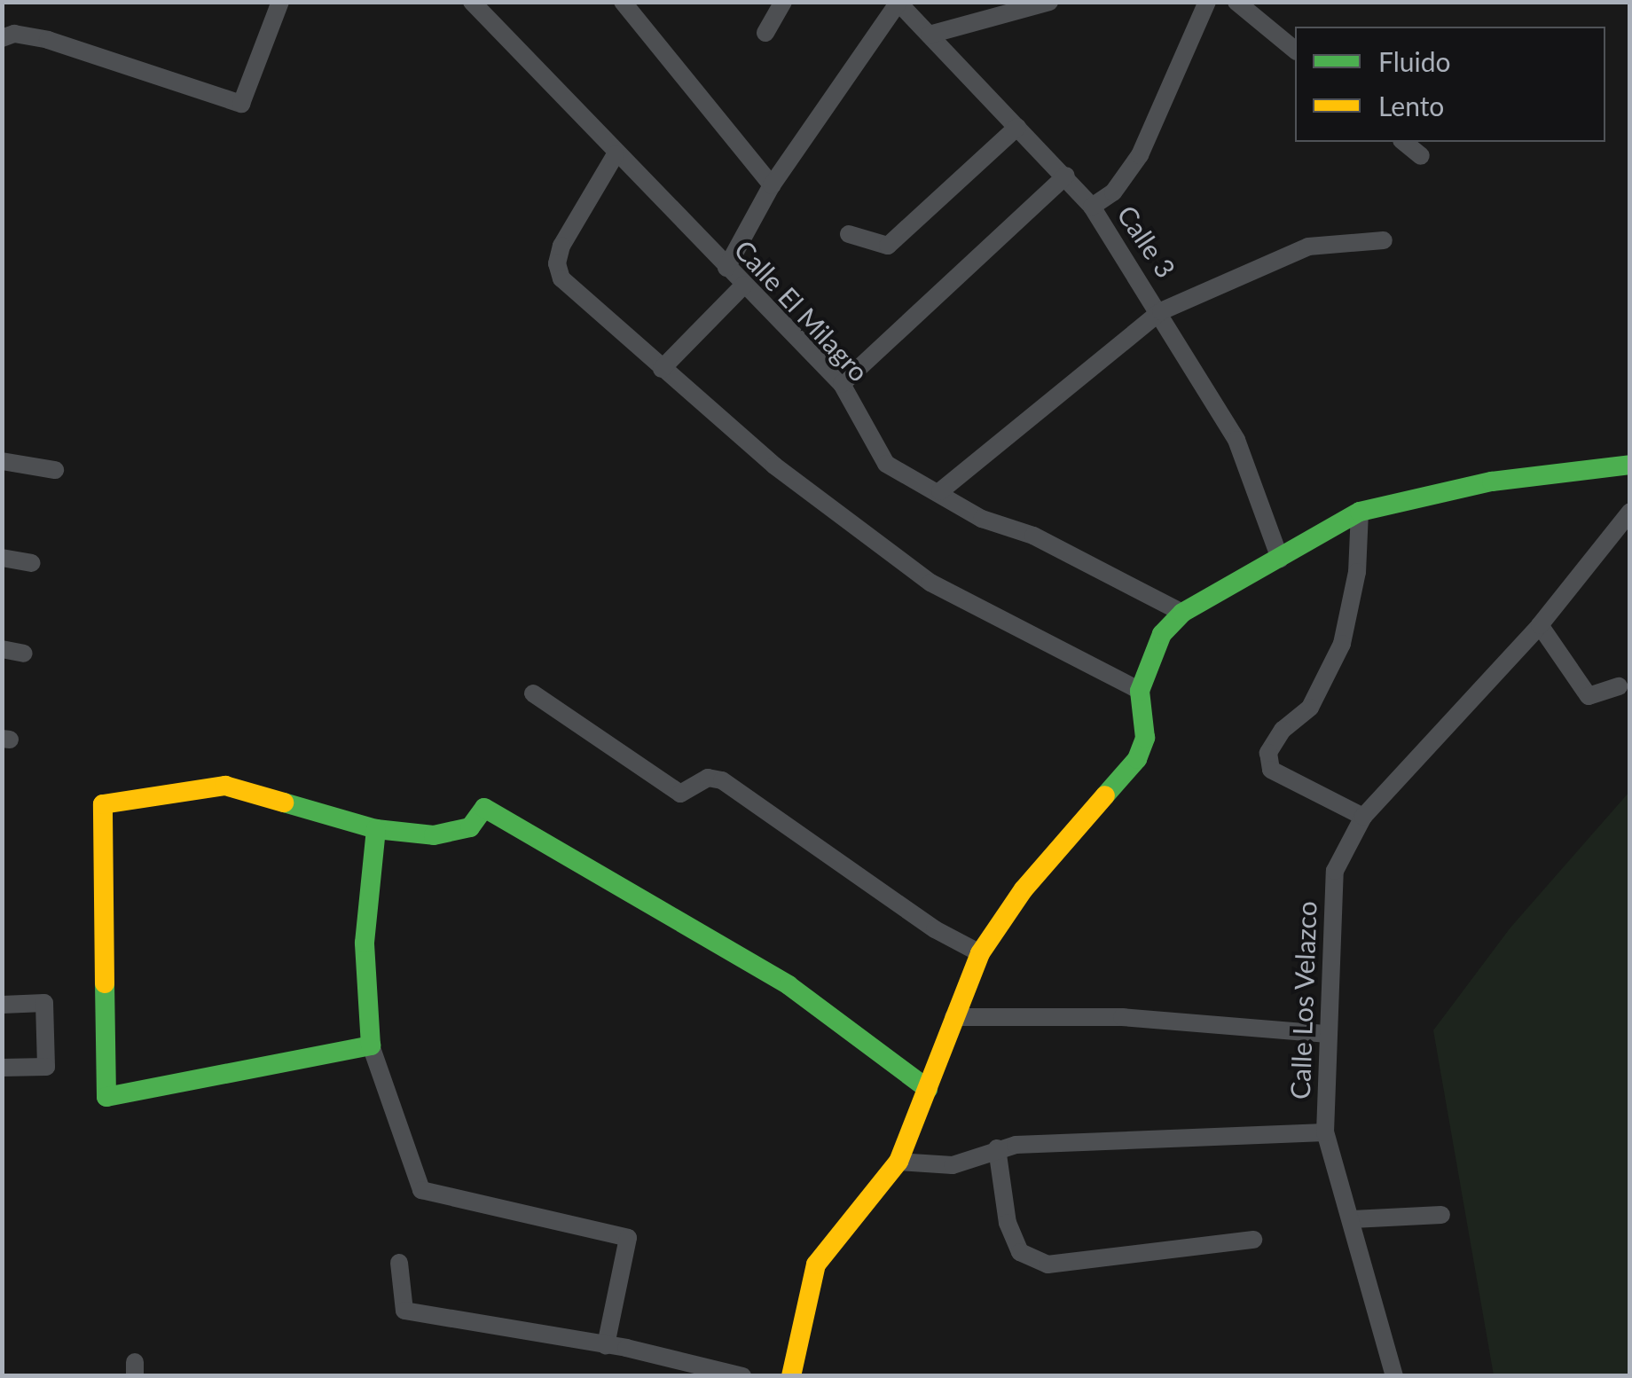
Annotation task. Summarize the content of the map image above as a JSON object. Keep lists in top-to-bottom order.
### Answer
{
  "streets": {
    "street": ["Calle 3", "Calle El Milagro", "Calle Los Velazco"]
  },
  "legend": ["Fluido", "Lento"]
}
